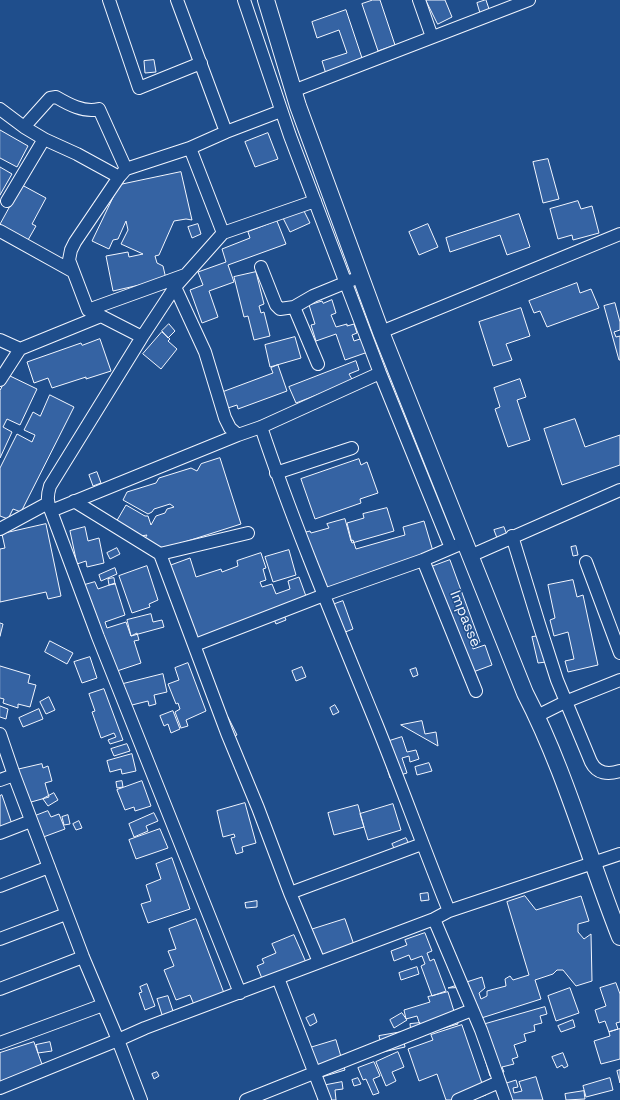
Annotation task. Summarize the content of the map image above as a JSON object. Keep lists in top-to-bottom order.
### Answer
{
  "streets": {
    "street": ["Impasse"]
  }
}
